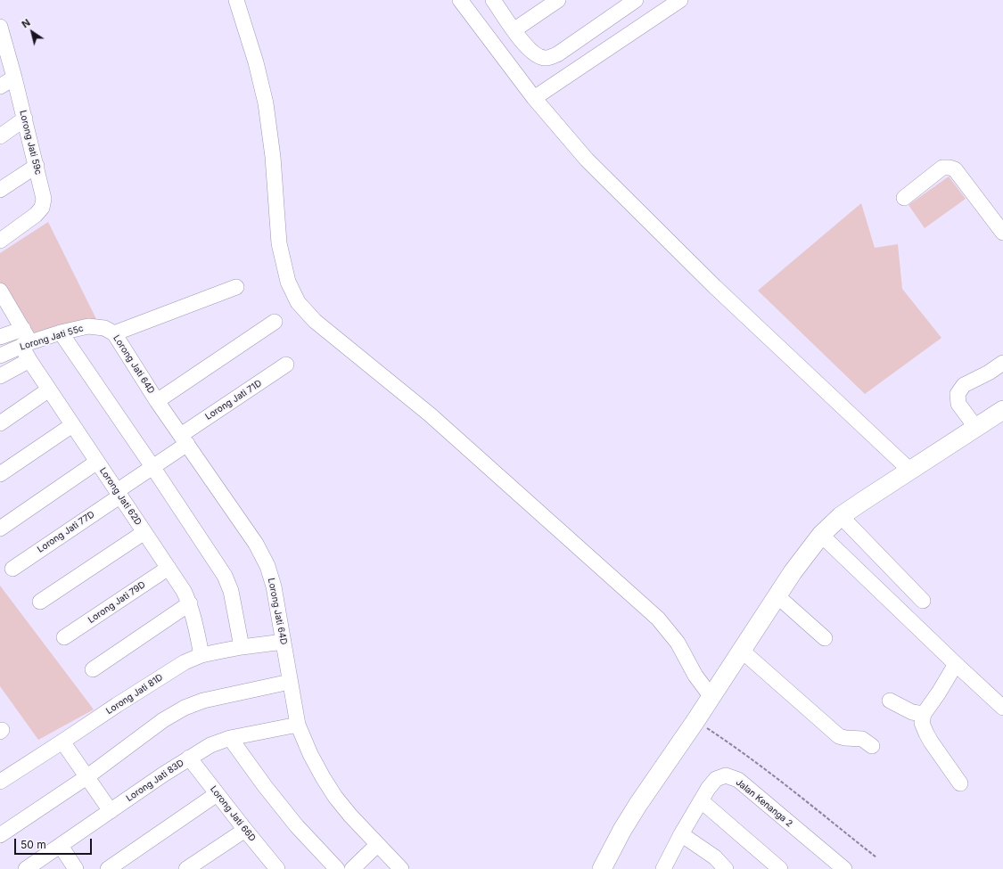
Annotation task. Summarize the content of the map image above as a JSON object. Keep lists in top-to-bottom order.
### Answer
{
  "streets": {
    "street": [
      "Lorong Jati 59c",
      "Lorong Jati 55c",
      "Lorong Jati 64D",
      "Lorong Jati 71D",
      "Lorong Jati 62D",
      "Lorong Jati 77D",
      "Lorong Jati 79D",
      "Lorong Jati 81D",
      "Lorong Jati 83D",
      "Jalan Kenanga 2",
      "Lorong Jati 66D"
    ]
  },
  "crossings": [
    ["Lorong Jati 55c", "Lorong Jati 64D"],
    ["Lorong Jati 55c", "Lorong Jati 62D"],
    ["Lorong Jati 64D", "Lorong Jati 71D"],
    ["Lorong Jati 64D", "Lorong Jati 81D"],
    ["Lorong Jati 64D", "Lorong Jati 83D"],
    ["Lorong Jati 71D", "Lorong Jati 77D"],
    ["Lorong Jati 62D", "Lorong Jati 77D"],
    ["Lorong Jati 62D", "Lorong Jati 79D"],
    ["Lorong Jati 62D", "Lorong Jati 81D"],
    ["Lorong Jati 83D", "Lorong Jati 66D"]
  ],
  "scale_bar": "50 m",
  "north": "top left"
}
